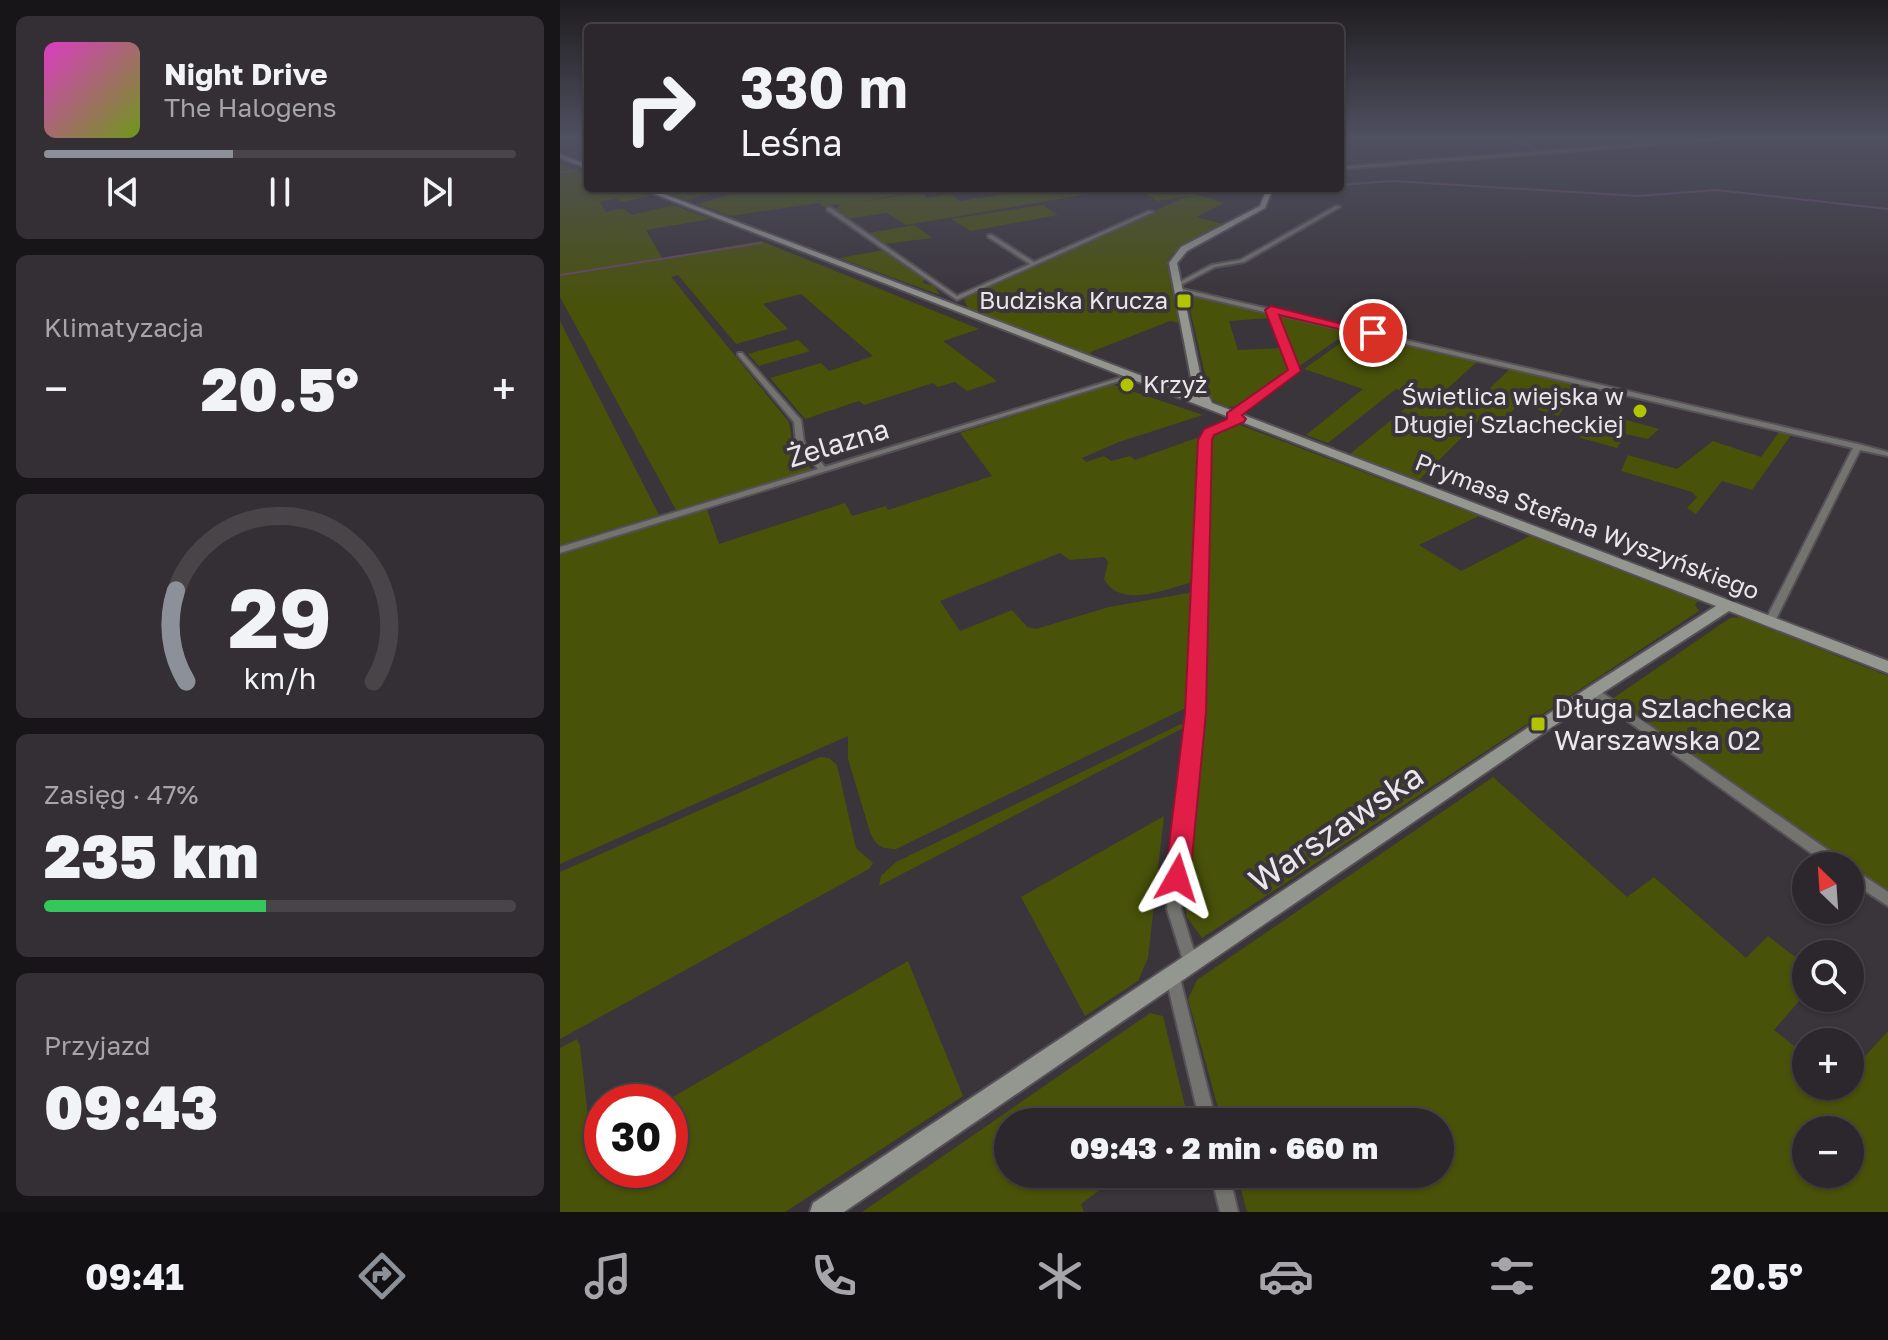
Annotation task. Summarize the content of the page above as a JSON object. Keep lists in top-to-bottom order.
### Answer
{
  "streets": {
    "street": ["Żelazna", "Prymasa Stefana Wyszyńskiego", "Warszawska"]
  },
  "crossings": [
    ["Żelazna", "Prymasa Stefana Wyszyńskiego"],
    ["Prymasa Stefana Wyszyńskiego", "Warszawska"]
  ],
  "places": {
    "transit": ["Budziska Krucza", "Długa Szlachecka Warszawska 02"],
    "other": ["Krzyż", "Świetlica wiejska w Długiej Szlacheckiej"]
  },
  "north": "top left",
  "page": {
    "turn": ["330 m", "Leśna"],
    "song": ["Night Drive", "The Halogens"],
    "tile": [
      "Klimatyzacja",
      ["Zasięg · 47%", "235 km"],
      ["Przyjazd", "09:43"]
    ],
    "heat": ["−", "20.5°", "+"],
    "map_buttons": ["+", "−"],
    "limit": "30",
    "trip": "09:43 · 2 min · 660 m",
    "tabs": ["09:41", "20.5°"],
    "gauge": ["29", "km/h"]
  }
}
